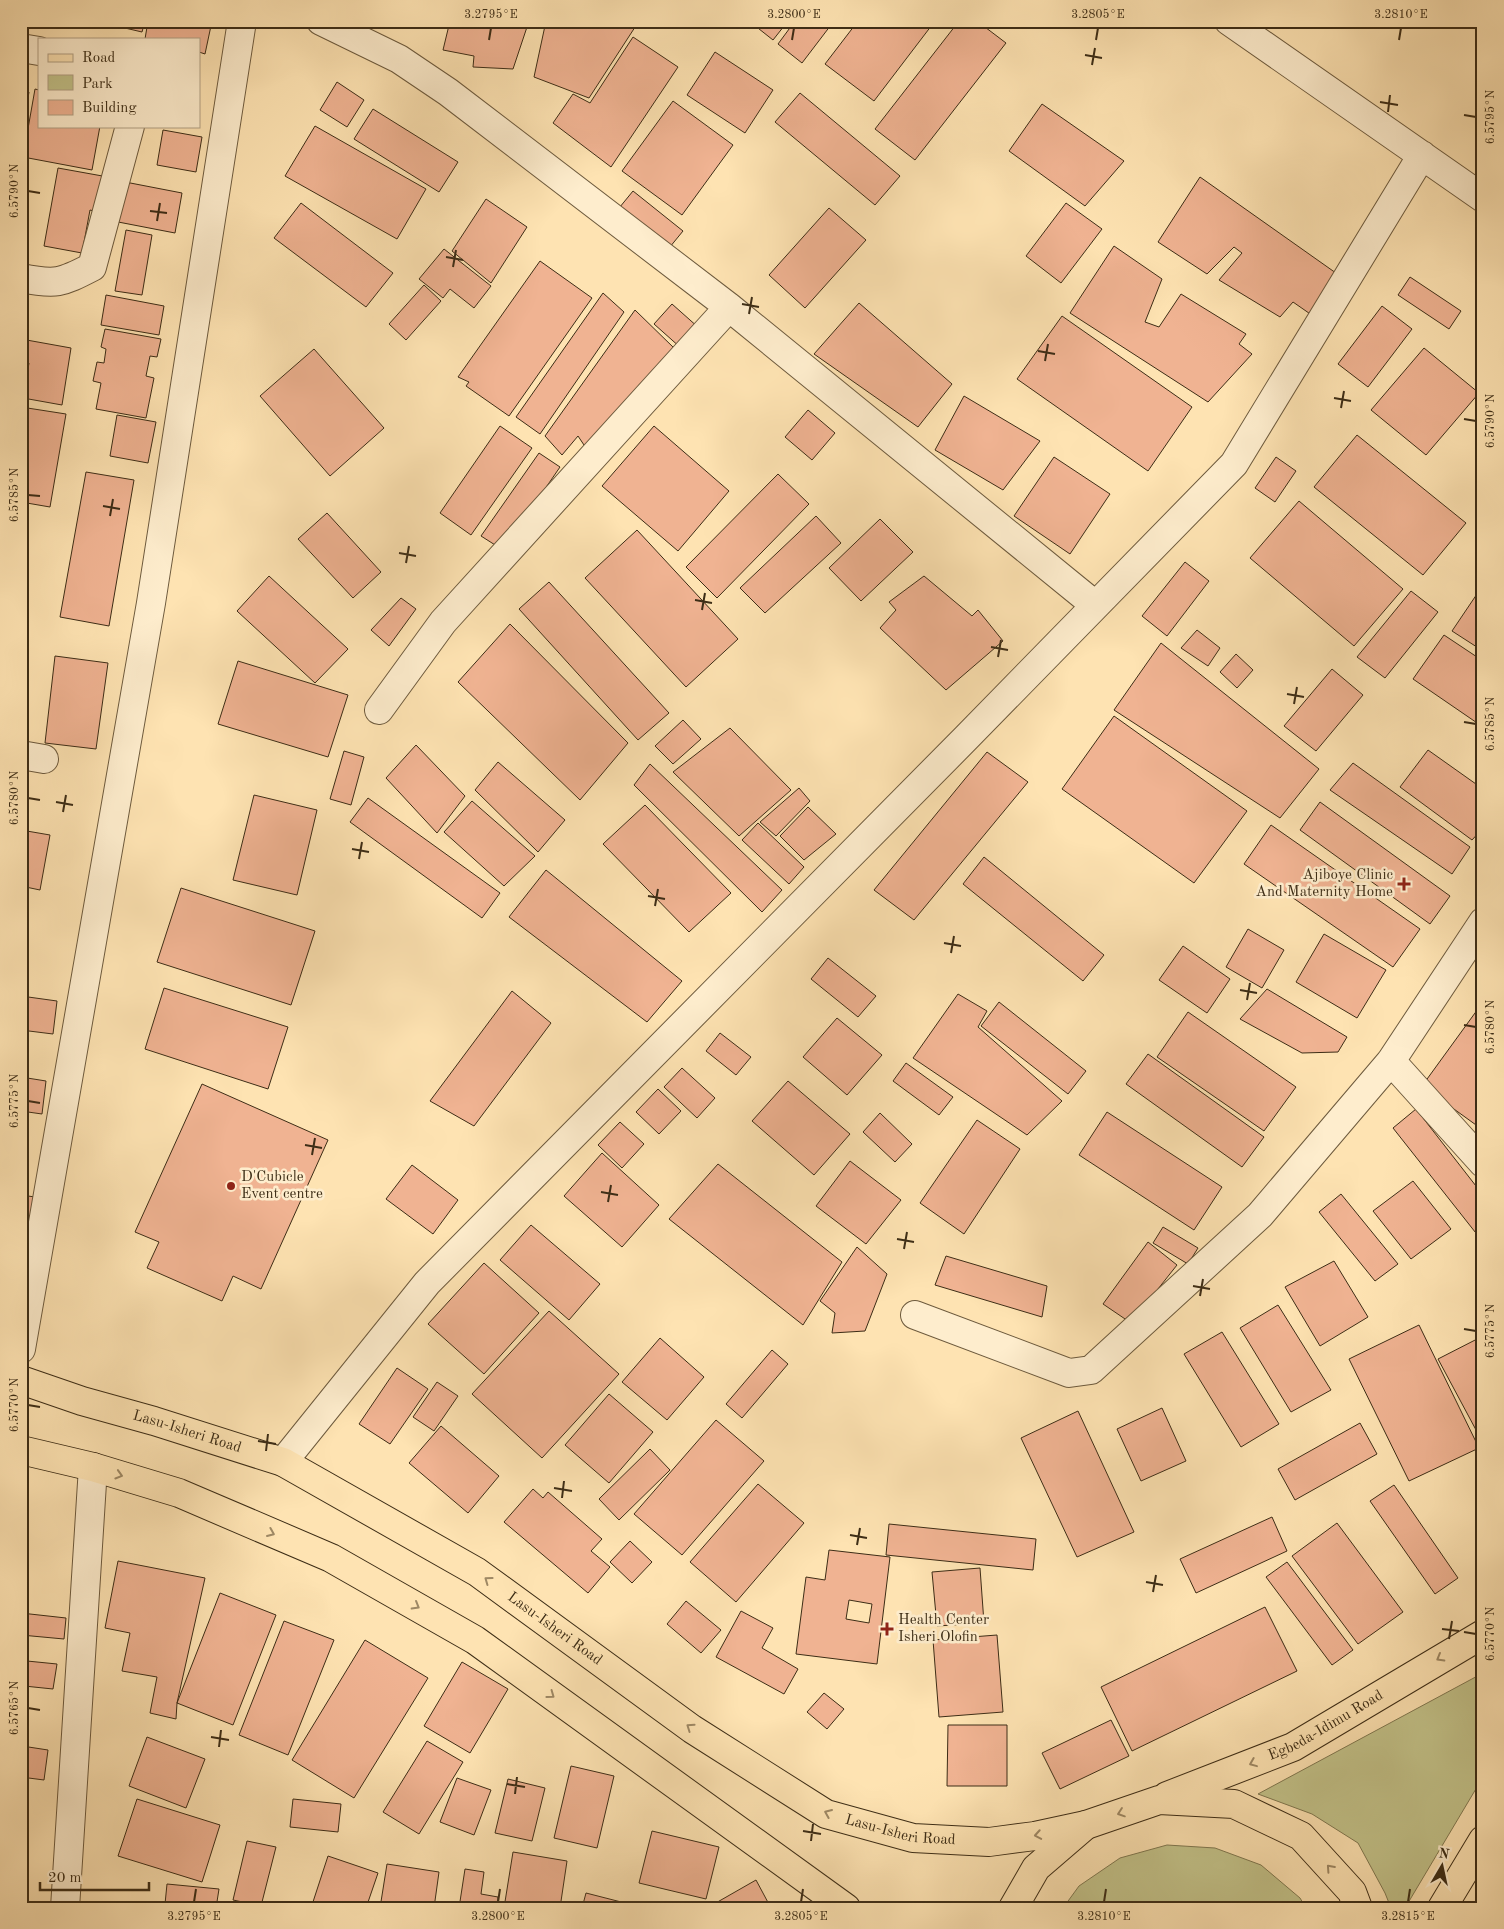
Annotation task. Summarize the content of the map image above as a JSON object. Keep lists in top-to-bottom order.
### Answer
{
  "streets": {
    "main road": ["Lasu-Isheri Road", "Egbeda-Idimu Road"]
  },
  "crossings": [
    ["Lasu-Isheri Road", "Egbeda-Idimu Road"]
  ],
  "one_way": ["Egbeda-Idimu Road"],
  "places": {
    "health": ["Ajiboye Clinic And Maternity Home", "Health Center Isheri Olofin"],
    "other": ["D'Cubicle Event centre"]
  },
  "legend": ["Road", "Park", "Building"],
  "scale_bar": "20 m",
  "north": "top",
  "coordinates": [
    "3.2795°E",
    "3.2800°E",
    "3.2805°E",
    "3.2810°E",
    "6.5795°N",
    "6.5790°N",
    "6.5785°N",
    "6.5780°N",
    "6.5775°N",
    "6.5770°N",
    "6.5765°N",
    "3.2815°E"
  ]
}
